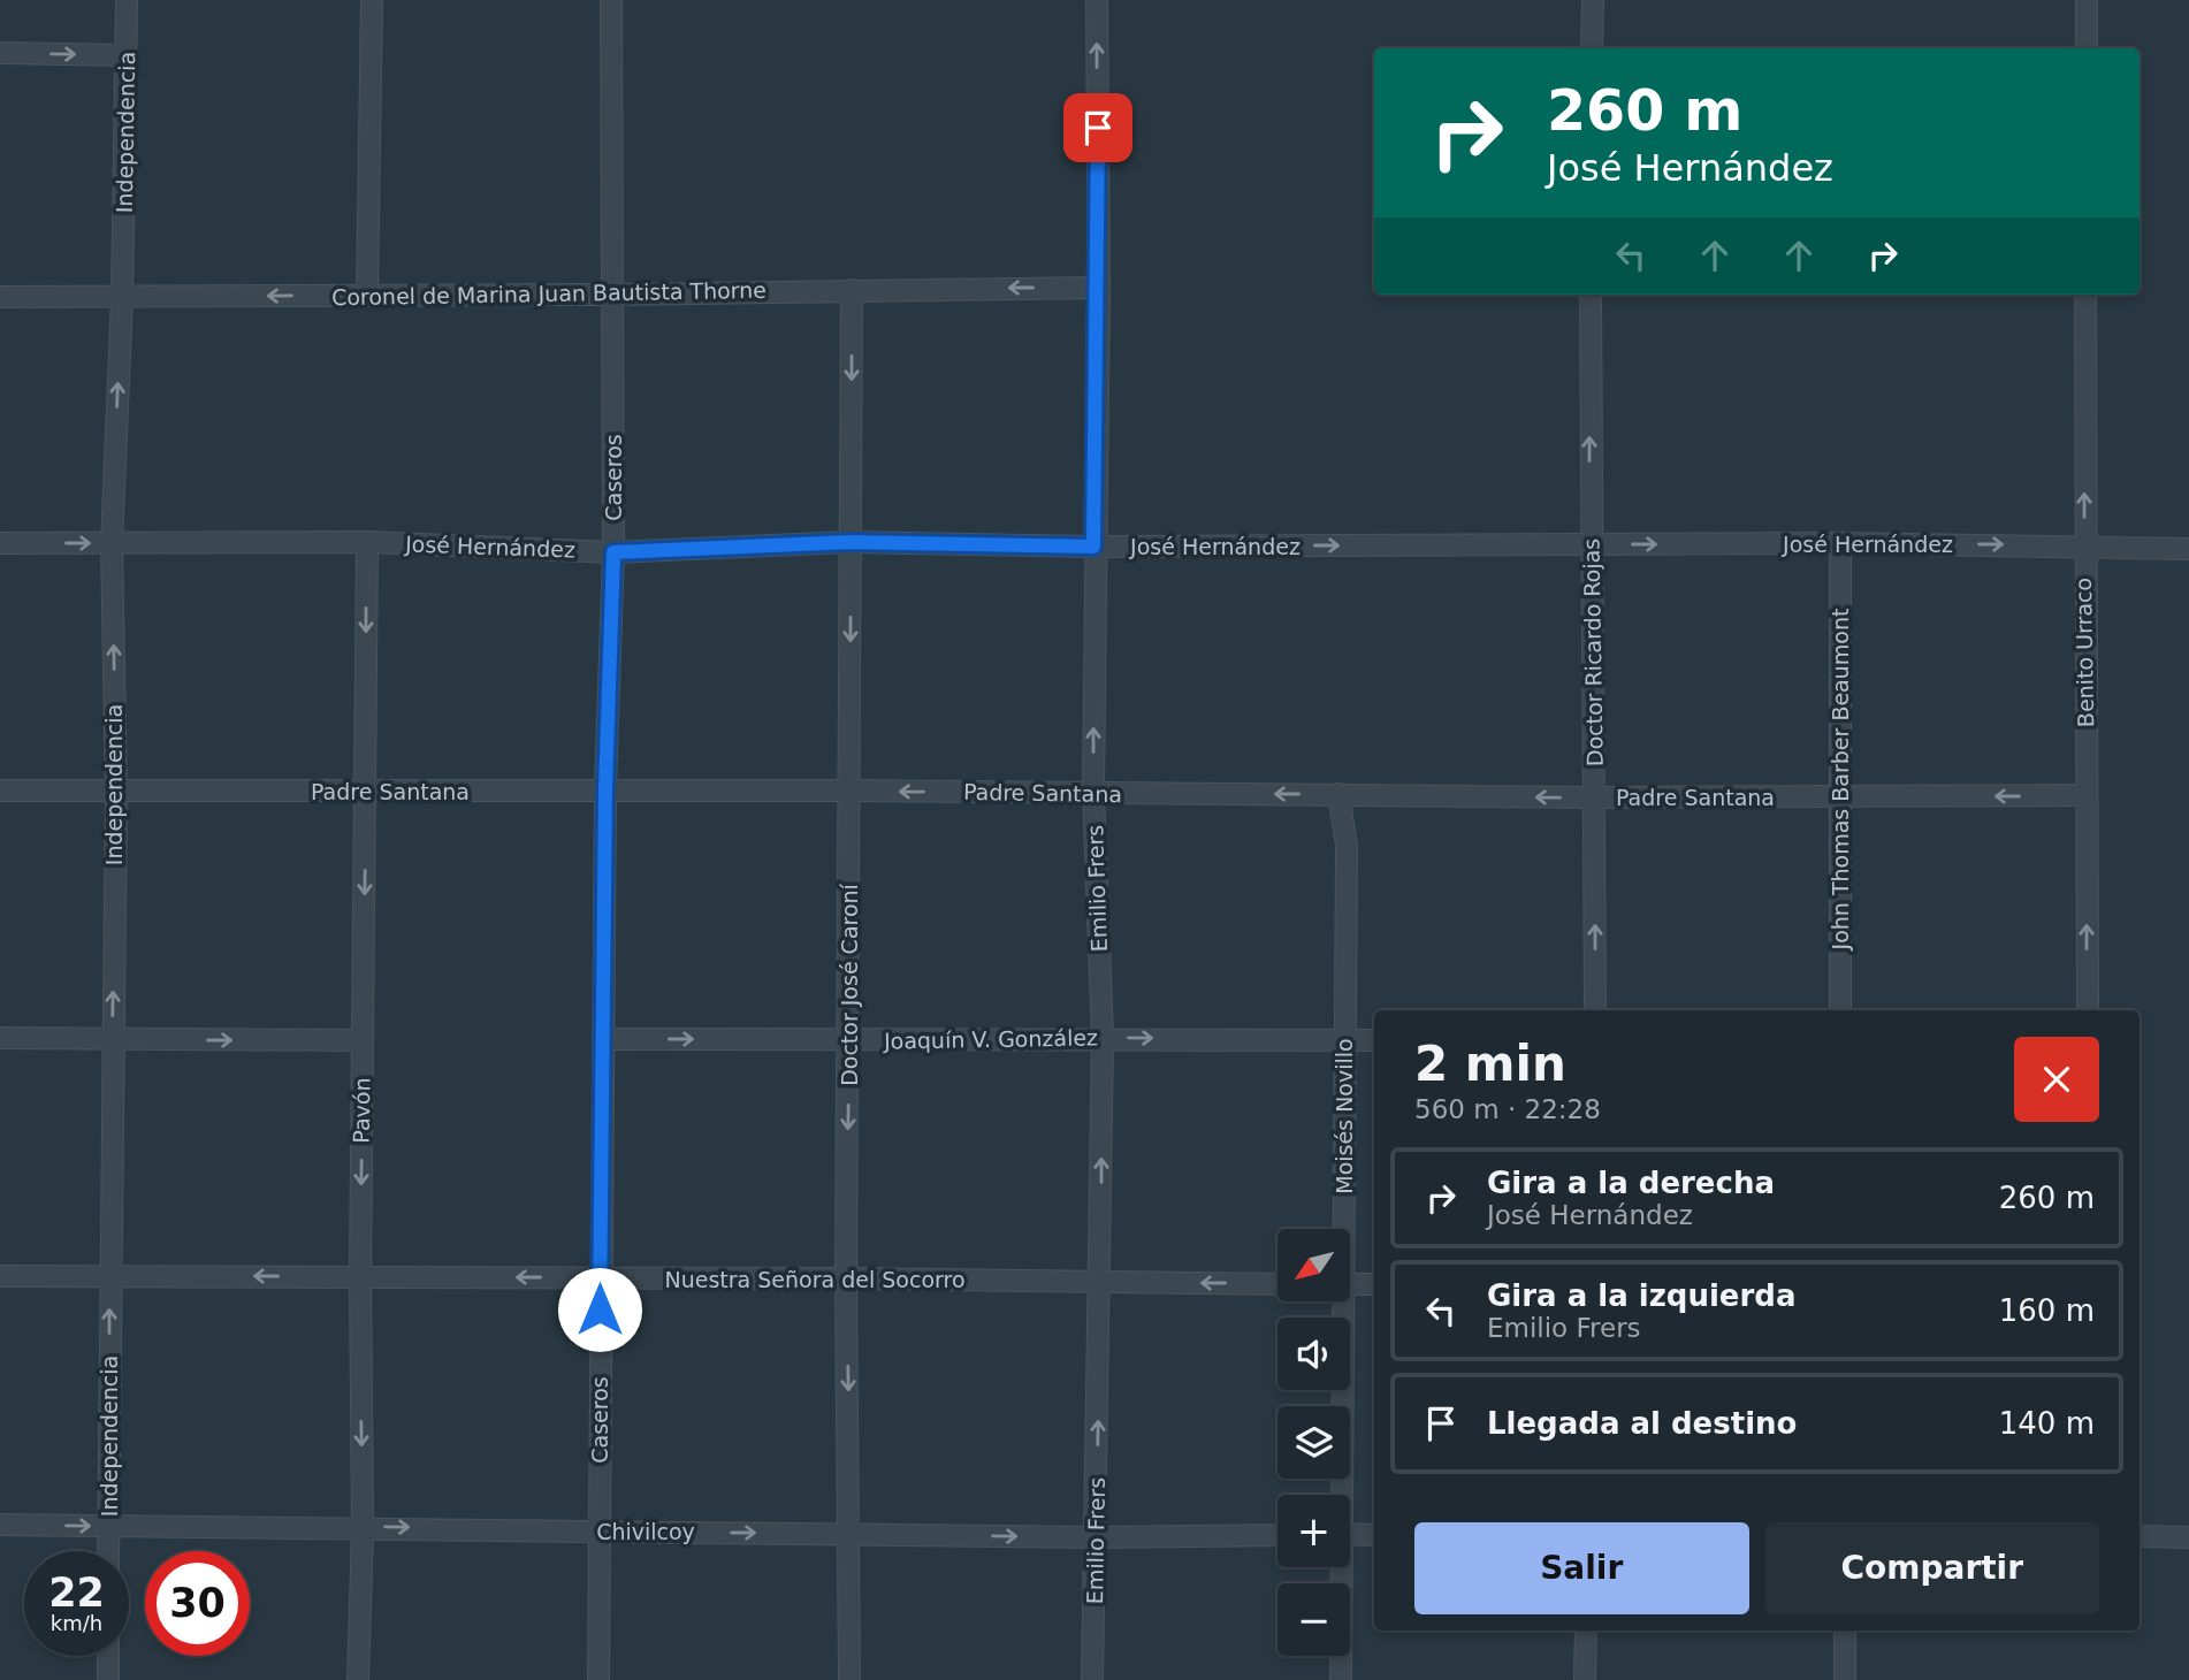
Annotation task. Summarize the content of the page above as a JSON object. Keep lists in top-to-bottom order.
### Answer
{
  "streets": {
    "street": [
      "Independencia",
      "Coronel de Marina Juan Bautista Thorne",
      "Caseros",
      "José Hernández",
      "Doctor Ricardo Rojas",
      "Benito Urraco",
      "John Thomas Barber Beaumont",
      "Padre Santana",
      "Emilio Frers",
      "Doctor José Caroní",
      "Joaquín V. González",
      "Pavón",
      "Moisés Novillo",
      "Nuestra Señora del Socorro",
      "Chivilcoy"
    ]
  },
  "crossings": [
    ["Independencia", "Coronel de Marina Juan Bautista Thorne"],
    ["Independencia", "José Hernández"],
    ["Independencia", "Padre Santana"],
    ["Independencia", "Nuestra Señora del Socorro"],
    ["Independencia", "Chivilcoy"],
    ["Coronel de Marina Juan Bautista Thorne", "Caseros"],
    ["Coronel de Marina Juan Bautista Thorne", "Emilio Frers"],
    ["Coronel de Marina Juan Bautista Thorne", "Doctor José Caroní"],
    ["Caseros", "José Hernández"],
    ["Caseros", "Padre Santana"],
    ["Caseros", "Joaquín V. González"],
    ["Caseros", "Nuestra Señora del Socorro"],
    ["Caseros", "Chivilcoy"],
    ["José Hernández", "Doctor Ricardo Rojas"],
    ["José Hernández", "Benito Urraco"],
    ["José Hernández", "John Thomas Barber Beaumont"],
    ["José Hernández", "Emilio Frers"],
    ["José Hernández", "Doctor José Caroní"],
    ["José Hernández", "Pavón"],
    ["Doctor Ricardo Rojas", "Padre Santana"],
    ["Benito Urraco", "Padre Santana"],
    ["John Thomas Barber Beaumont", "Padre Santana"],
    ["Padre Santana", "Emilio Frers"],
    ["Padre Santana", "Doctor José Caroní"],
    ["Padre Santana", "Pavón"],
    ["Padre Santana", "Moisés Novillo"],
    ["Emilio Frers", "Joaquín V. González"],
    ["Emilio Frers", "Nuestra Señora del Socorro"],
    ["Emilio Frers", "Chivilcoy"],
    ["Doctor José Caroní", "Joaquín V. González"],
    ["Doctor José Caroní", "Nuestra Señora del Socorro"],
    ["Doctor José Caroní", "Chivilcoy"],
    ["Joaquín V. González", "Moisés Novillo"],
    ["Pavón", "Nuestra Señora del Socorro"],
    ["Pavón", "Chivilcoy"]
  ],
  "one_way": [
    "Independencia",
    "Coronel de Marina Juan Bautista Thorne",
    "José Hernández",
    "Doctor Ricardo Rojas",
    "Benito Urraco",
    "Padre Santana",
    "Emilio Frers",
    "Doctor José Caroní",
    "Joaquín V. González",
    "Pavón",
    "Nuestra Señora del Socorro",
    "Chivilcoy"
  ],
  "north": "bottom left",
  "page": {
    "turn": ["260 m", "José Hernández"],
    "heading": ["2 min", "560 m · 22:28"],
    "list": [
      {
        "name": "Gira a la derecha",
        "note": "José Hernández",
        "value": "260 m"
      },
      {
        "name": "Gira a la izquierda",
        "note": "Emilio Frers",
        "value": "160 m"
      },
      {
        "name": "Llegada al destino",
        "value": "140 m"
      }
    ],
    "map_buttons": ["+", "−"],
    "buttons": ["Salir", "Compartir"],
    "speed": "22 km/h",
    "limit": "30"
  }
}
